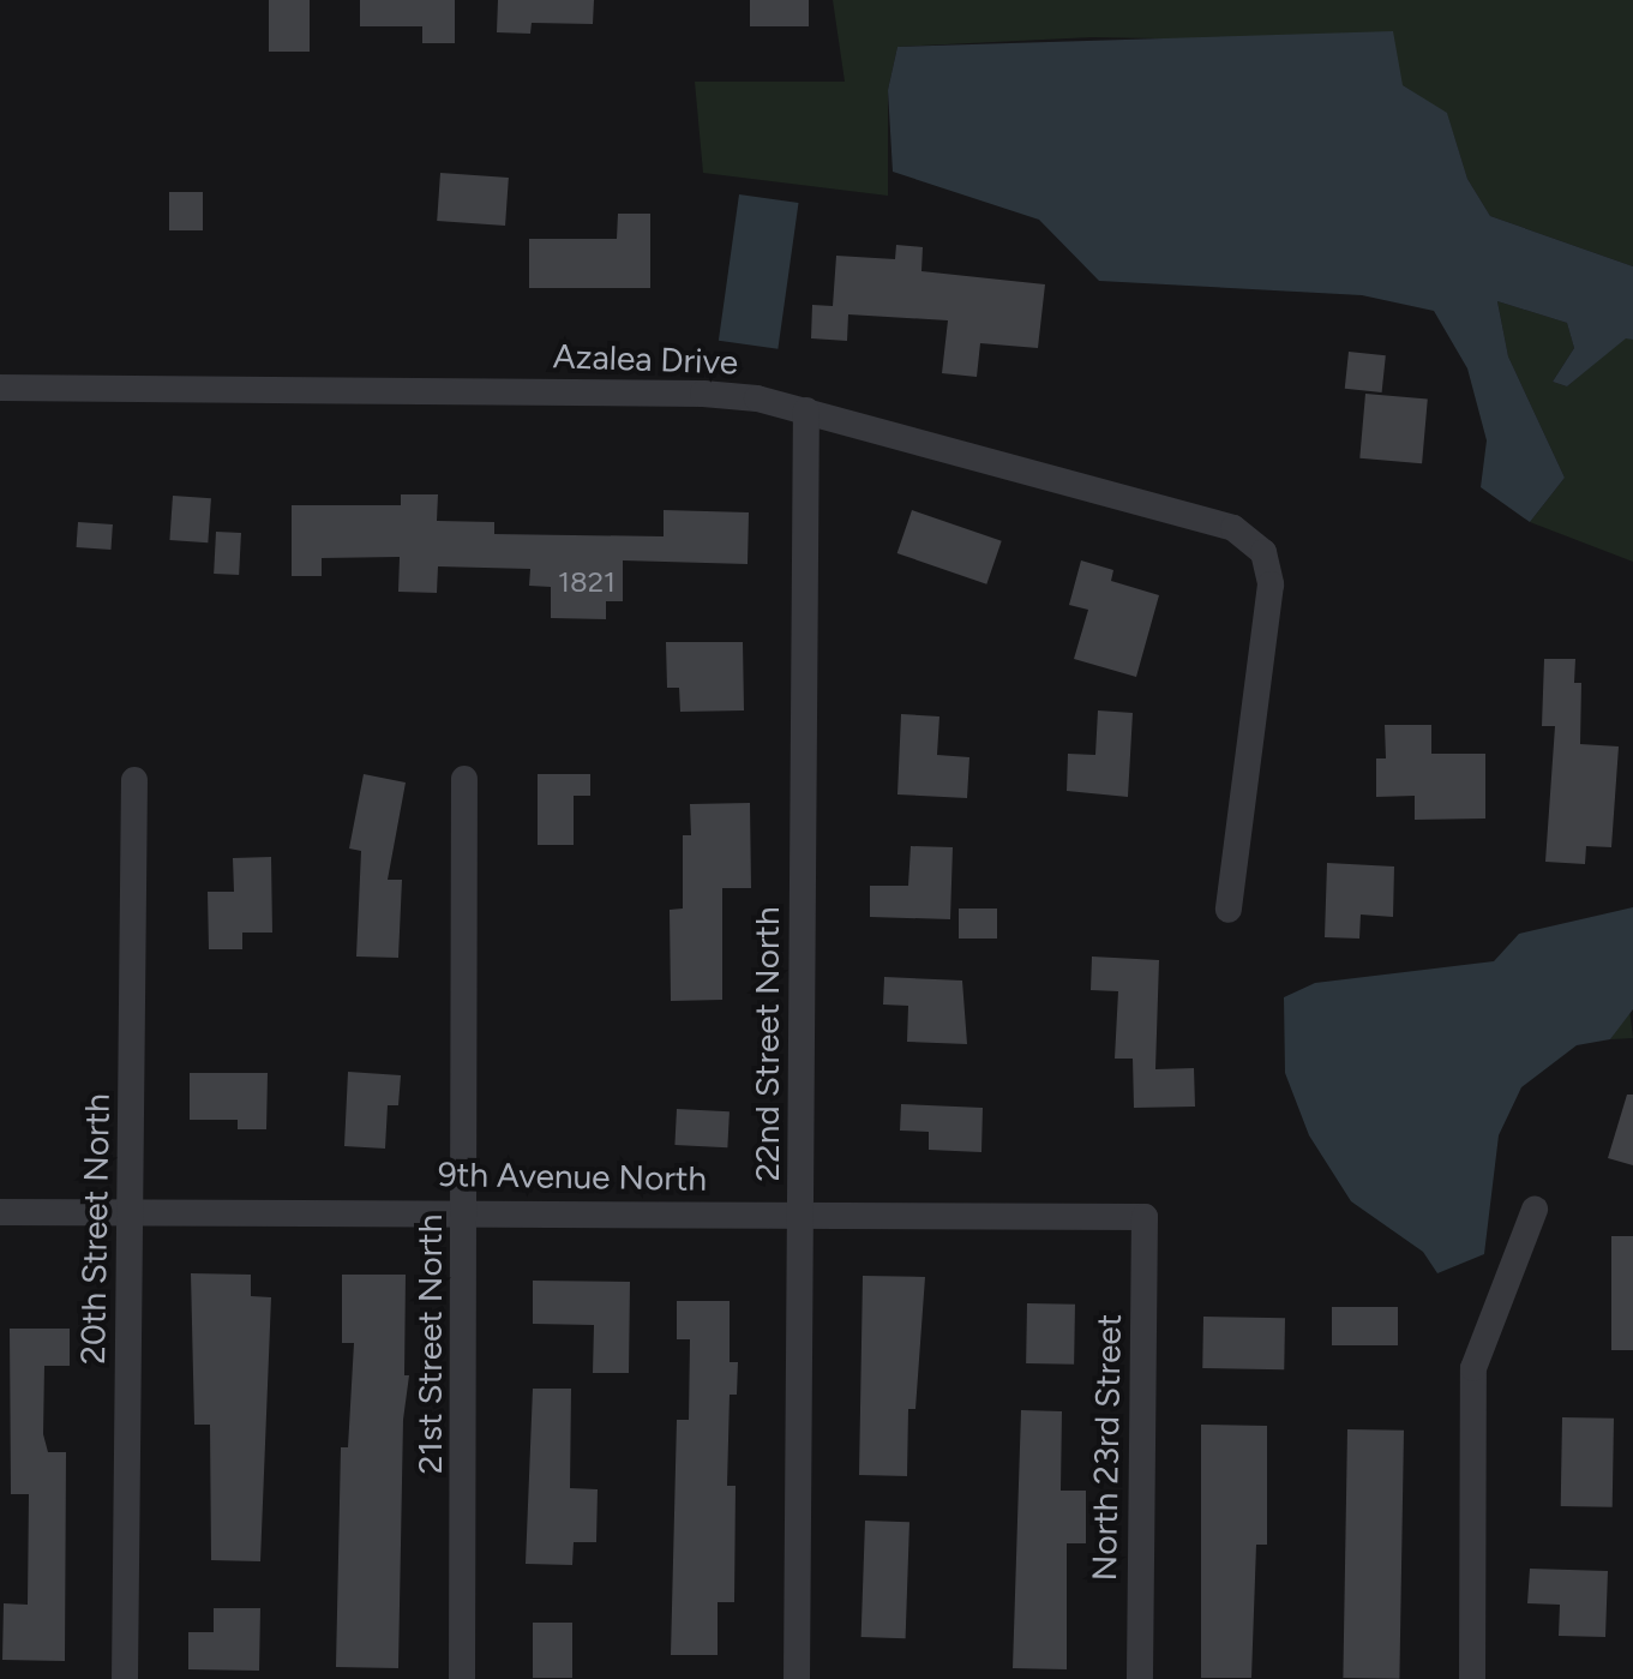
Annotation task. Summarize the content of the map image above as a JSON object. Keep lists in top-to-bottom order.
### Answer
{
  "streets": {
    "street": [
      "Azalea Drive",
      "22nd Street North",
      "9th Avenue North",
      "20th Street North",
      "21st Street North",
      "North 23rd Street"
    ]
  },
  "crossings": [
    ["Azalea Drive", "22nd Street North"],
    ["22nd Street North", "9th Avenue North"],
    ["9th Avenue North", "20th Street North"],
    ["9th Avenue North", "21st Street North"],
    ["9th Avenue North", "North 23rd Street"]
  ],
  "house_numbers": ["1821"]
}
